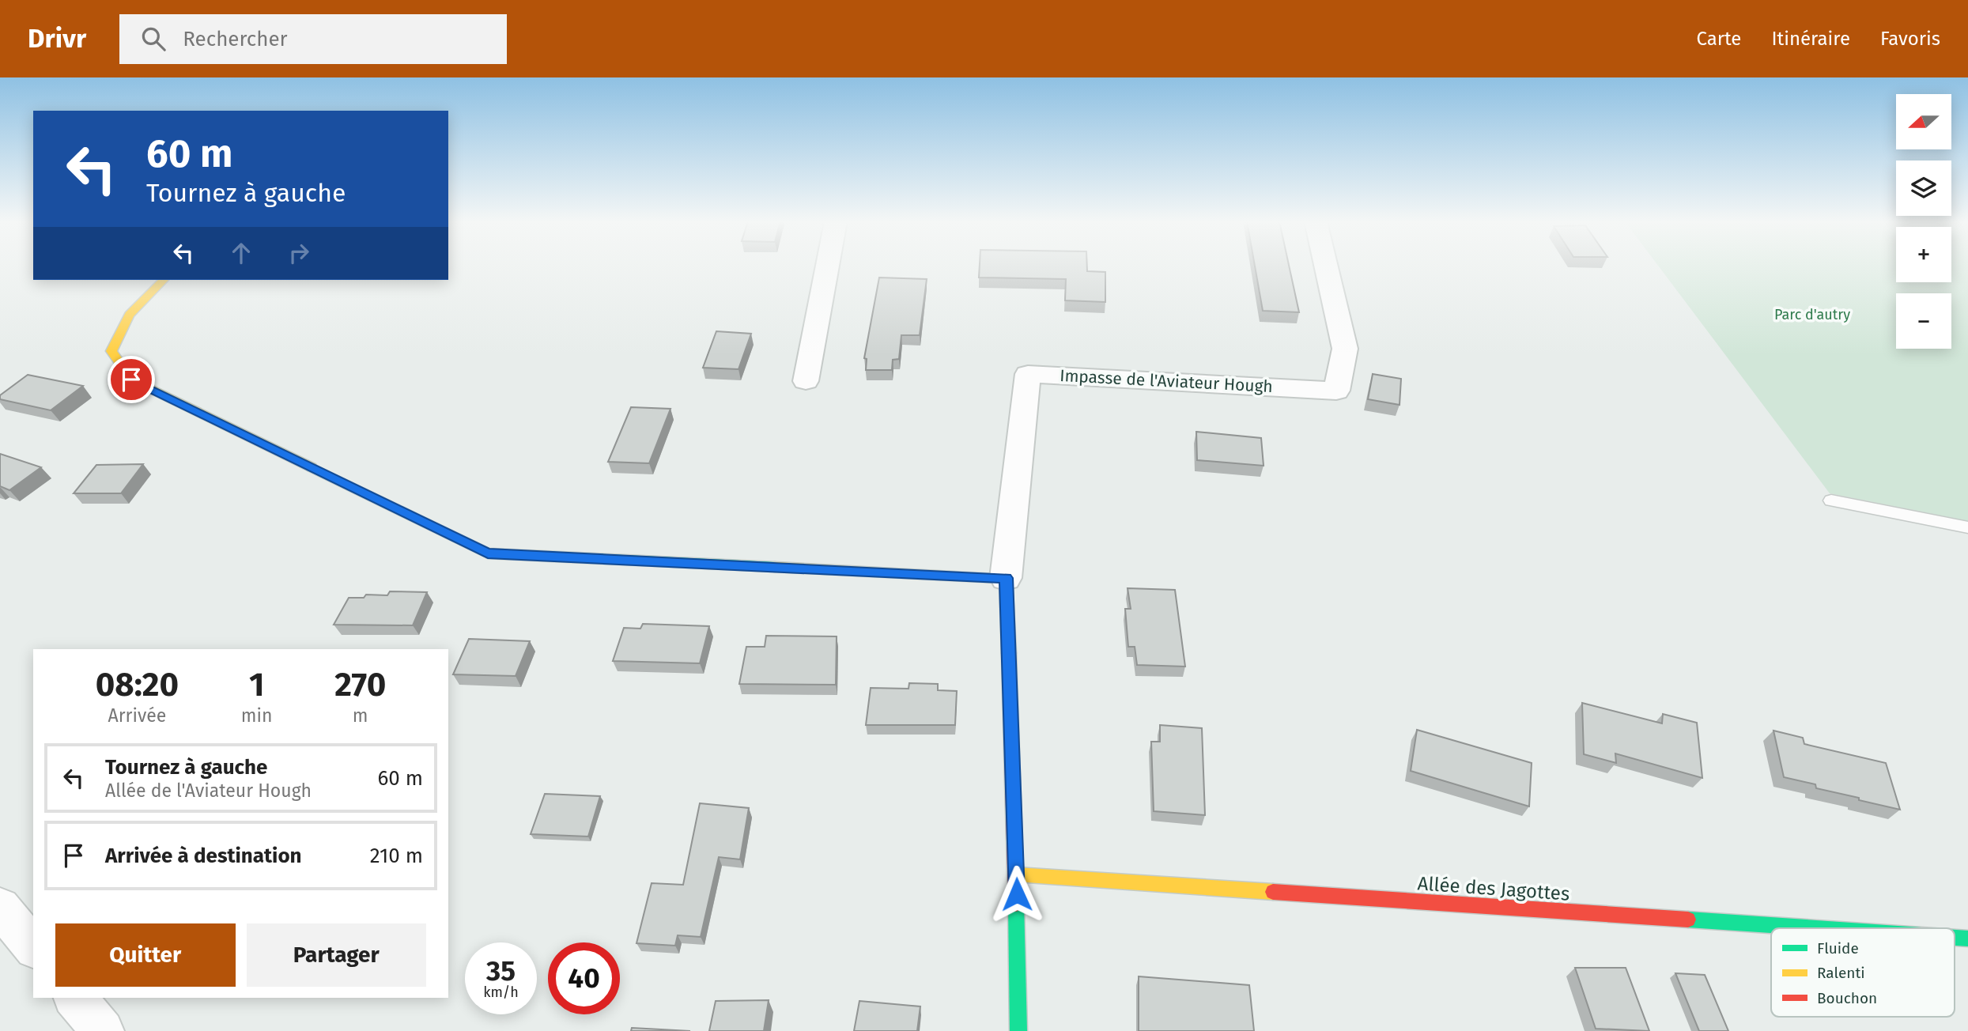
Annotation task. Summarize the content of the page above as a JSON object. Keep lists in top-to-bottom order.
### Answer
{
  "streets": {
    "street": ["Impasse de l'Aviateur Hough", "Allée des Jagottes"]
  },
  "parks": ["Parc d'autry"],
  "legend": ["Fluide", "Ralenti", "Bouchon"],
  "north": "left",
  "page": {
    "header": "Drivr",
    "search": "Rechercher",
    "nav": ["Carte", "Itinéraire", "Favoris"],
    "map_buttons": ["+", "−"],
    "turn": ["60 m", "Tournez à gauche"],
    "eta": [
      "08:20",
      "Arrivée",
      "1",
      "min",
      "270",
      "m"
    ],
    "list": [
      {
        "name": "Tournez à gauche",
        "note": "Allée de l'Aviateur Hough",
        "value": "60 m"
      },
      {
        "name": "Arrivée à destination",
        "value": "210 m"
      }
    ],
    "buttons": ["Quitter", "Partager"],
    "speed": "35 km/h",
    "limit": "40"
  }
}
